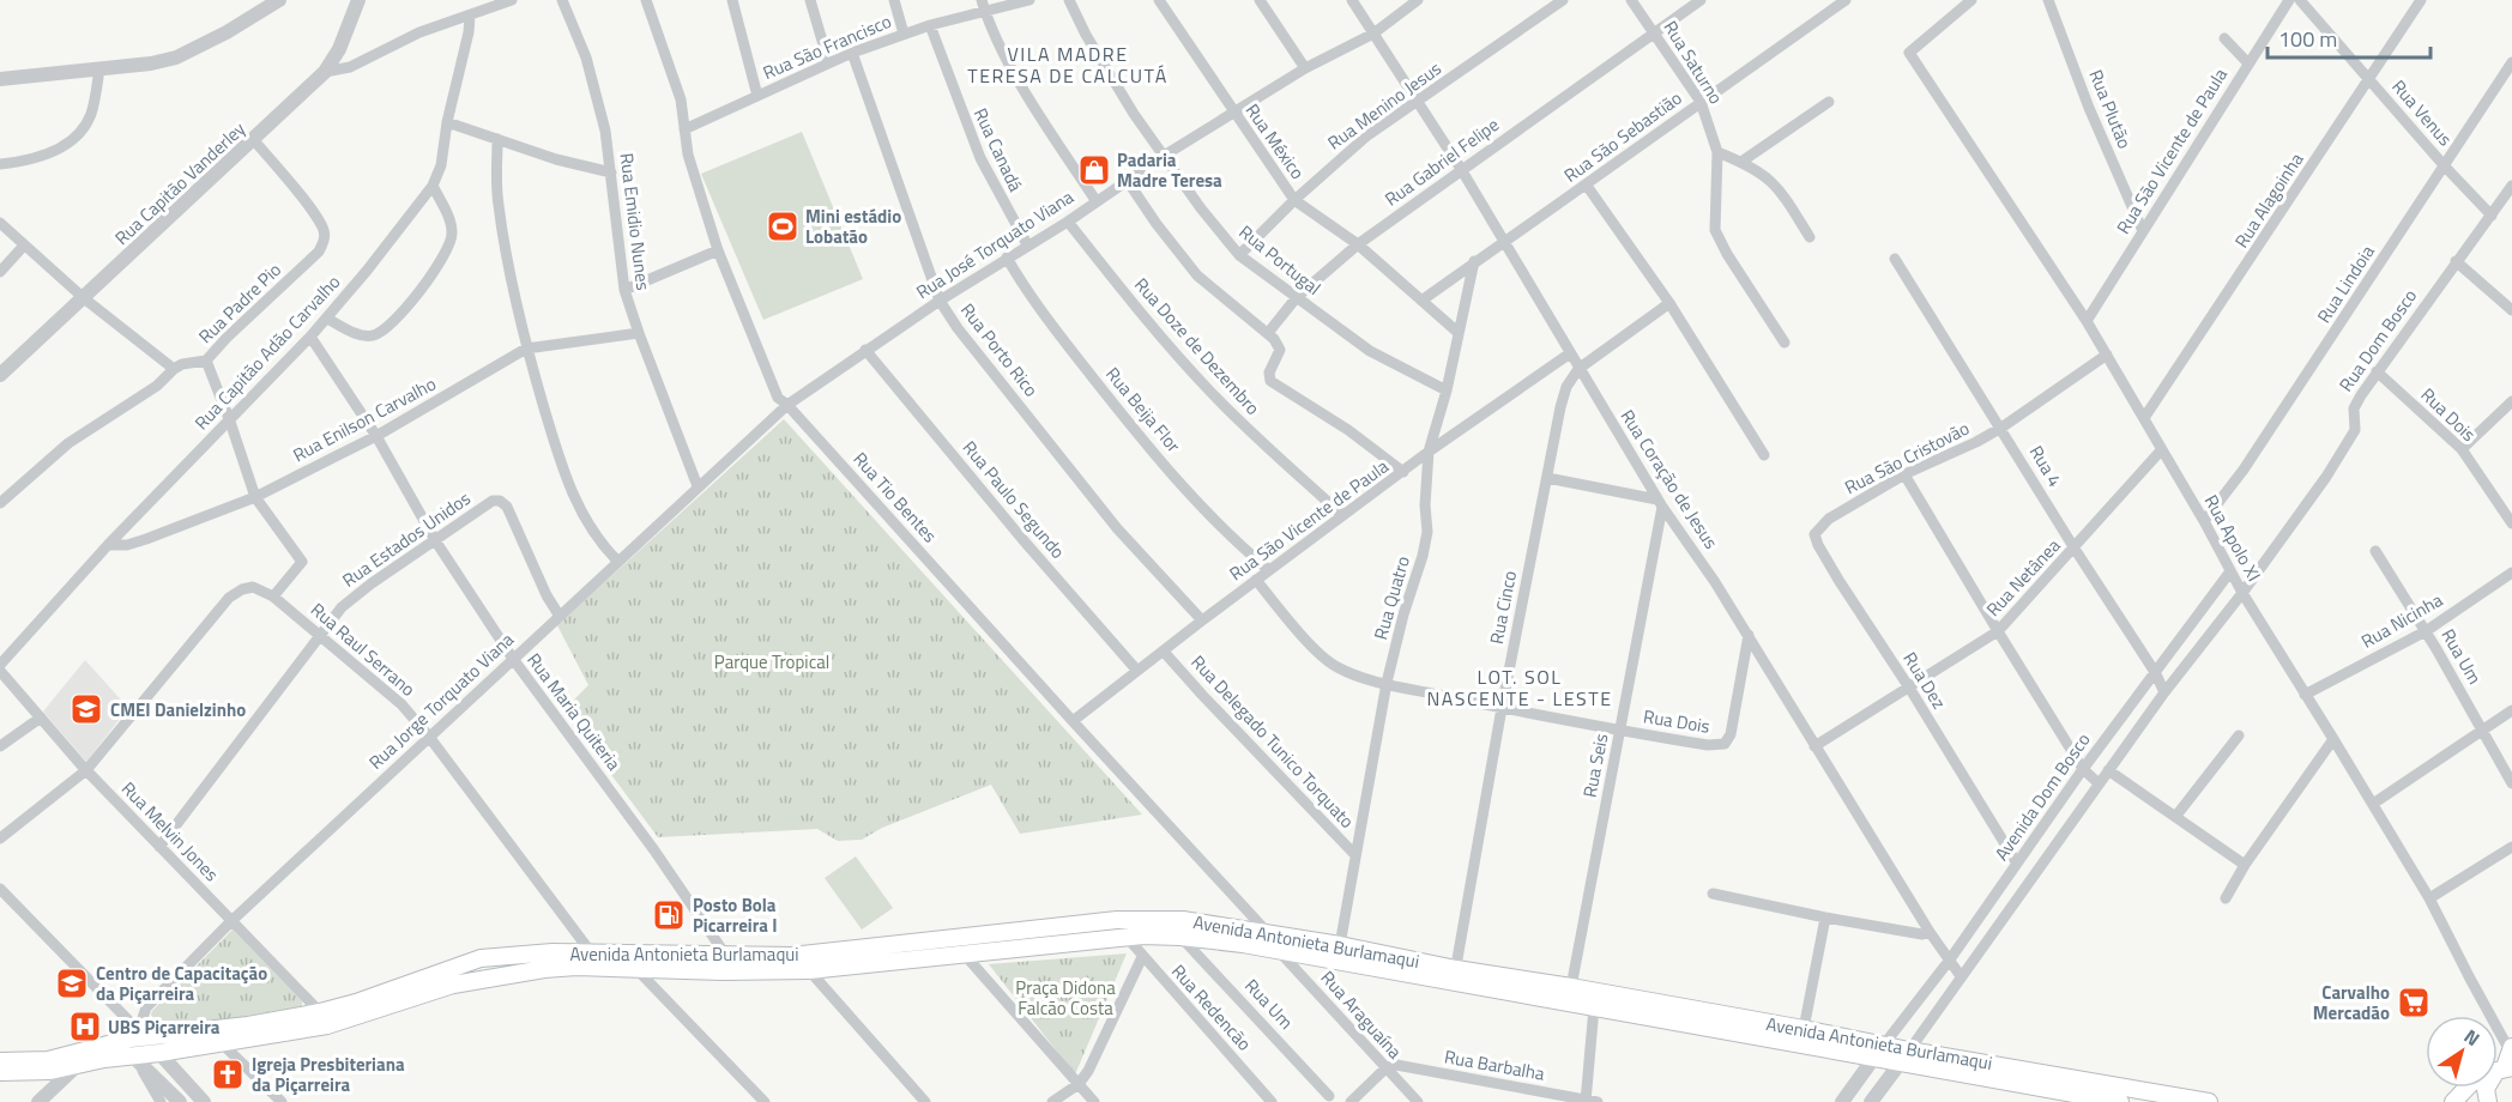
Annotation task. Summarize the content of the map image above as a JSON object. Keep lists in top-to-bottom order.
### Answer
{
  "streets": {
    "main road": ["Avenida Antonieta Burlamaqui"],
    "street": [
      "Rua São Francisco",
      "Rua Saturno",
      "Rua Menino Jesus",
      "Rua Plutão",
      "Rua Venus",
      "Rua São Sebastião",
      "Rua México",
      "Rua Canadá",
      "Rua São Vicente de Paula",
      "Rua Gabriel Felipe",
      "Rua Capitão Vanderley",
      "Rua Alagoinha",
      "Rua Emidio Nunes",
      "Rua José Torquato Viana",
      "Rua Portugal",
      "Rua Lindoia",
      "Rua Padre Pio",
      "Rua Dom Bosco",
      "Rua Doze de Dezembro",
      "Rua Porto Rico",
      "Rua Capitão Adão Carvalho",
      "Rua Beija Flor",
      "Rua Dois",
      "Rua Enilson Carvalho",
      "Rua São Cristovão",
      "Rua 4",
      "Rua Coração de Jesus",
      "Rua Tio Bentes",
      "Rua Paulo Segundo",
      "Rua Apolo XI",
      "Rua Estados Unidos",
      "Rua Netânea",
      "Rua Quatro",
      "Rua Cinco",
      "Rua Nicinha",
      "Rua Raul Serrano",
      "Rua Um",
      "Rua Dez",
      "Rua Jorge Torquato Viana",
      "Rua Maria Quiteria",
      "Rua Delegado Tunico Torquato",
      "Rua Seis",
      "Avenida Dom Bosco",
      "Rua Melvin Jones",
      "Rua Redencão",
      "Rua Araguaína",
      "Rua Barbalha"
    ]
  },
  "crossings": [
    ["Rua São Francisco", "Rua Canadá"],
    ["Rua São Francisco", "Rua Porto Rico"],
    ["Rua São Francisco", "Rua Tio Bentes"],
    ["Rua Saturno", "Rua São Sebastião"],
    ["Rua Saturno", "Rua Gabriel Felipe"],
    ["Rua Menino Jesus", "Rua México"],
    ["Rua Menino Jesus", "Rua Portugal"],
    ["Rua Menino Jesus", "Rua Coração de Jesus"],
    ["Rua Plutão", "Rua São Vicente de Paula"],
    ["Rua Venus", "Rua Alagoinha"],
    ["Rua Venus", "Rua Lindoia"],
    ["Rua Venus", "Rua Dom Bosco"],
    ["Rua São Sebastião", "Rua México"],
    ["Rua São Sebastião", "Rua Coração de Jesus"],
    ["Rua São Sebastião", "Rua Quatro"],
    ["Rua México", "Rua Gabriel Felipe"],
    ["Rua México", "Rua José Torquato Viana"],
    ["Rua México", "Rua Quatro"],
    ["Rua Canadá", "Rua José Torquato Viana"],
    ["Rua São Vicente de Paula", "Rua Doze de Dezembro"],
    ["Rua São Vicente de Paula", "Rua Porto Rico"],
    ["Rua São Vicente de Paula", "Rua Beija Flor"],
    ["Rua São Vicente de Paula", "Rua Dois"],
    ["Rua São Vicente de Paula", "Rua Coração de Jesus"],
    ["Rua São Vicente de Paula", "Rua Tio Bentes"],
    ["Rua São Vicente de Paula", "Rua Paulo Segundo"],
    ["Rua São Vicente de Paula", "Rua Apolo XI"],
    ["Rua São Vicente de Paula", "Rua Quatro"],
    ["Rua São Vicente de Paula", "Rua Delegado Tunico Torquato"],
    ["Rua Gabriel Felipe", "Rua Portugal"],
    ["Rua Gabriel Felipe", "Rua Coração de Jesus"],
    ["Rua Capitão Vanderley", "Rua Padre Pio"],
    ["Rua Alagoinha", "Rua Apolo XI"],
    ["Rua Emidio Nunes", "Rua Enilson Carvalho"],
    ["Rua Emidio Nunes", "Rua Jorge Torquato Viana"],
    ["Rua José Torquato Viana", "Rua Portugal"],
    ["Rua José Torquato Viana", "Rua Doze de Dezembro"],
    ["Rua José Torquato Viana", "Rua Porto Rico"],
    ["Rua José Torquato Viana", "Rua Beija Flor"],
    ["Rua José Torquato Viana", "Rua Coração de Jesus"],
    ["Rua José Torquato Viana", "Rua Tio Bentes"],
    ["Rua José Torquato Viana", "Rua Paulo Segundo"],
    ["Rua José Torquato Viana", "Rua Jorge Torquato Viana"],
    ["Rua Portugal", "Rua Quatro"],
    ["Rua Lindoia", "Rua Apolo XI"],
    ["Rua Dom Bosco", "Rua Dois"],
    ["Rua Dom Bosco", "Rua Apolo XI"],
    ["Rua Capitão Adão Carvalho", "Rua Enilson Carvalho"],
    ["Rua Capitão Adão Carvalho", "Rua Maria Quiteria"],
    ["Rua Capitão Adão Carvalho", "Rua Melvin Jones"],
    ["Rua Dois", "Rua Coração de Jesus"],
    ["Rua Dois", "Rua Quatro"],
    ["Rua Dois", "Rua Cinco"],
    ["Rua Dois", "Rua Seis"],
    ["Rua Enilson Carvalho", "Rua Maria Quiteria"],
    ["Rua São Cristovão", "Rua 4"],
    ["Rua São Cristovão", "Rua Apolo XI"],
    ["Rua São Cristovão", "Rua Dez"],
    ["Rua 4", "Rua Netânea"],
    ["Rua 4", "Avenida Dom Bosco"],
    ["Rua Coração de Jesus", "Rua Netânea"],
    ["Rua Coração de Jesus", "Rua Cinco"],
    ["Rua Coração de Jesus", "Rua Seis"],
    ["Rua Coração de Jesus", "Avenida Dom Bosco"],
    ["Rua Tio Bentes", "Rua Jorge Torquato Viana"],
    ["Rua Tio Bentes", "Avenida Antonieta Burlamaqui"],
    ["Rua Apolo XI", "Rua Netânea"],
    ["Rua Apolo XI", "Rua Nicinha"],
    ["Rua Apolo XI", "Avenida Dom Bosco"],
    ["Rua Estados Unidos", "Rua Raul Serrano"],
    ["Rua Estados Unidos", "Rua Jorge Torquato Viana"],
    ["Rua Estados Unidos", "Rua Maria Quiteria"],
    ["Rua Estados Unidos", "Rua Melvin Jones"],
    ["Rua Netânea", "Rua Dez"],
    ["Rua Quatro", "Rua Delegado Tunico Torquato"],
    ["Rua Quatro", "Avenida Antonieta Burlamaqui"],
    ["Rua Cinco", "Avenida Antonieta Burlamaqui"],
    ["Rua Nicinha", "Rua Um"],
    ["Rua Raul Serrano", "Rua Jorge Torquato Viana"],
    ["Rua Raul Serrano", "Avenida Antonieta Burlamaqui"],
    ["Rua Um", "Avenida Antonieta Burlamaqui"],
    ["Rua Dez", "Avenida Dom Bosco"],
    ["Rua Jorge Torquato Viana", "Rua Maria Quiteria"],
    ["Rua Jorge Torquato Viana", "Rua Melvin Jones"],
    ["Rua Jorge Torquato Viana", "Avenida Antonieta Burlamaqui"],
    ["Rua Maria Quiteria", "Avenida Antonieta Burlamaqui"],
    ["Rua Seis", "Avenida Antonieta Burlamaqui"],
    ["Avenida Dom Bosco", "Avenida Antonieta Burlamaqui"],
    ["Rua Melvin Jones", "Avenida Antonieta Burlamaqui"],
    ["Avenida Antonieta Burlamaqui", "Rua Redencão"],
    ["Avenida Antonieta Burlamaqui", "Rua Araguaína"],
    ["Rua Araguaína", "Rua Barbalha"]
  ],
  "districts": ["VILA MADRE TERESA DE CALCUTÁ", "LOT. SOL NASCENTE - LESTE"],
  "parks": ["Parque Tropical", "Praça Didona Falcão Costa"],
  "places": {
    "shop": ["Padaria Madre Teresa"],
    "sports": ["Mini estádio Lobatão"],
    "school or university": ["CMEI Danielzinho", "Centro de Capacitação da Piçarreira"],
    "fuel station": ["Posto Bola Picarreira I"],
    "supermarket": ["Carvalho Mercadão"],
    "hospital": ["UBS Piçarreira"],
    "church": ["Igreja Presbiteriana da Piçarreira"]
  },
  "scale_bar": "100 m",
  "north": "top right"
}
